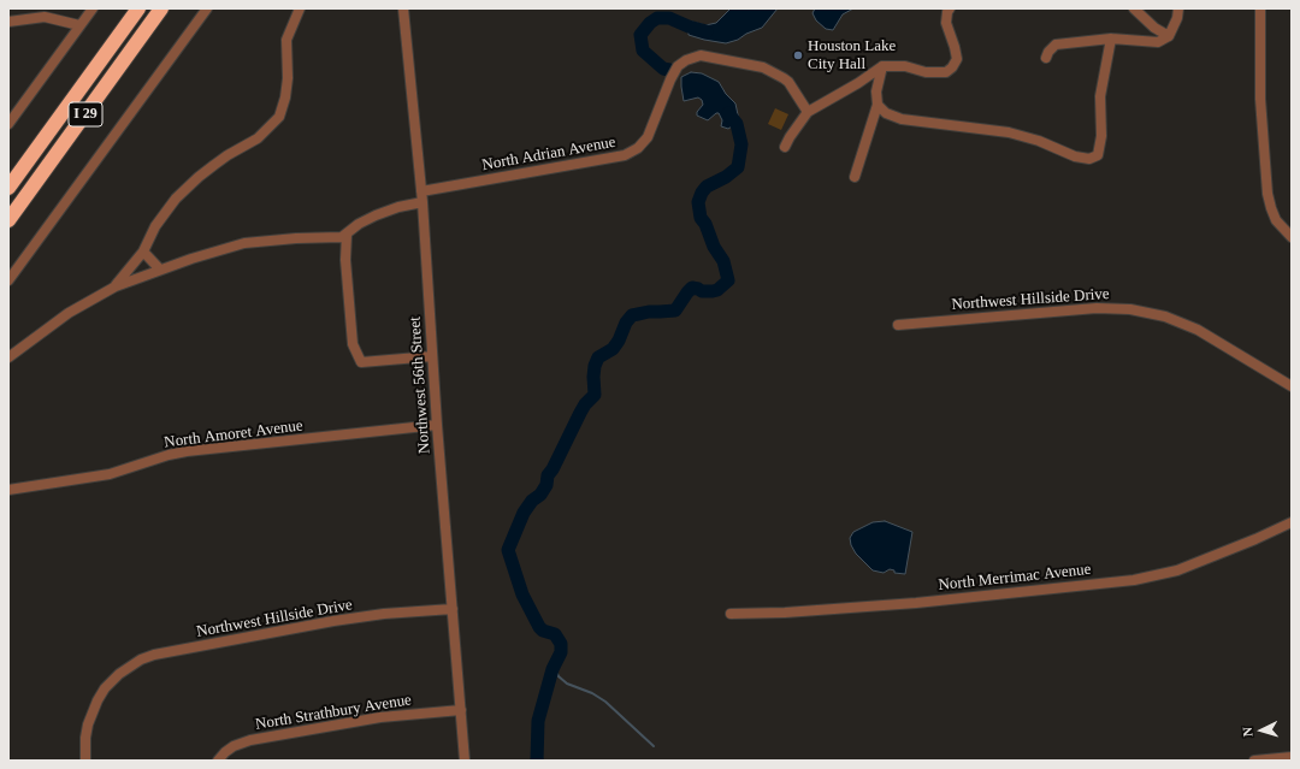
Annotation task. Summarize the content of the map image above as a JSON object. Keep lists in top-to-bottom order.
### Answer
{
  "streets": {
    "highway": ["I 29"],
    "street": [
      "North Adrian Avenue",
      "Northwest Hillside Drive",
      "Northwest 56th Street",
      "North Amoret Avenue",
      "North Merrimac Avenue",
      "North Strathbury Avenue"
    ]
  },
  "crossings": [
    ["North Adrian Avenue", "Northwest 56th Street"],
    ["Northwest Hillside Drive", "Northwest 56th Street"],
    ["Northwest 56th Street", "North Amoret Avenue"],
    ["Northwest 56th Street", "North Strathbury Avenue"]
  ],
  "places": ["Houston Lake City Hall"],
  "north": "left"
}
